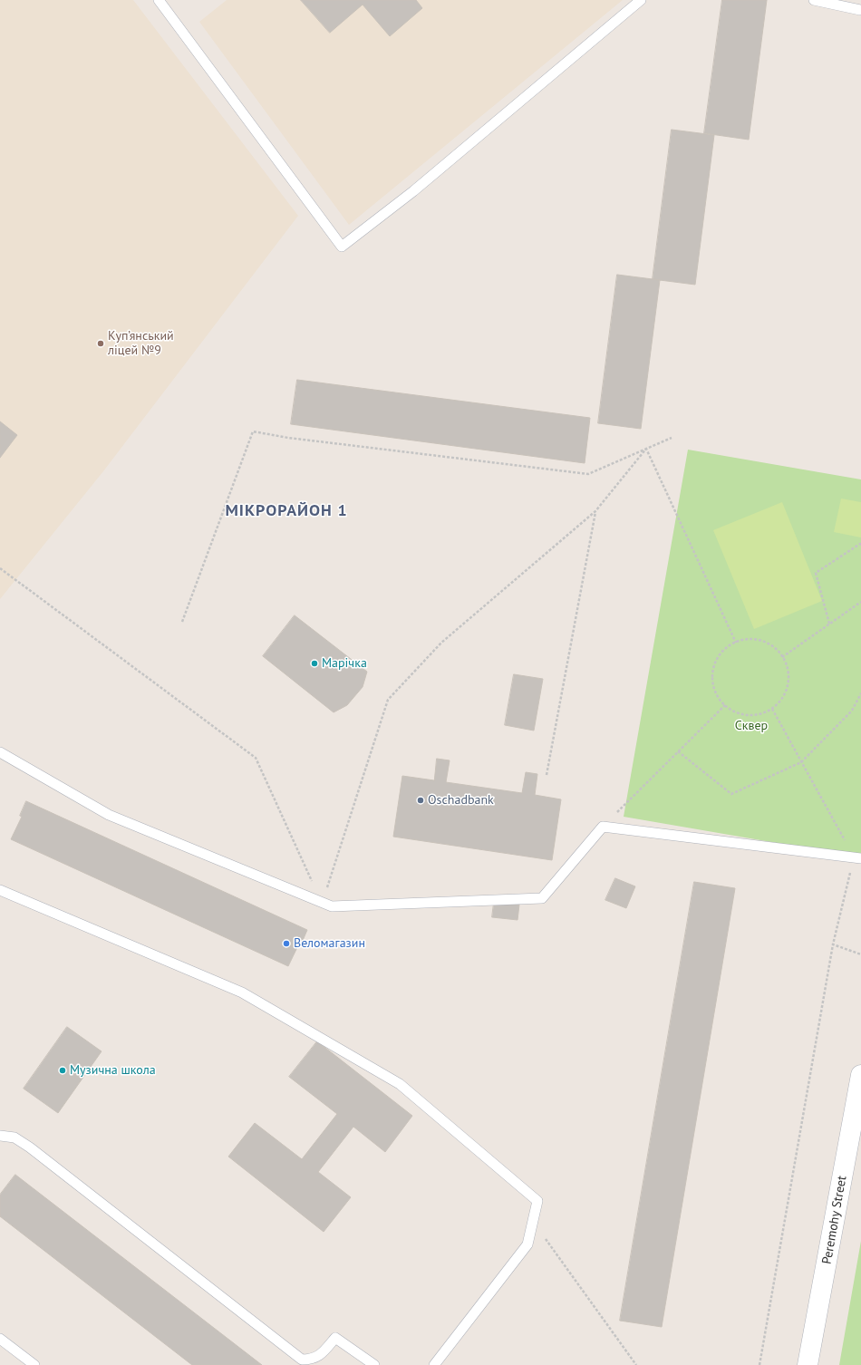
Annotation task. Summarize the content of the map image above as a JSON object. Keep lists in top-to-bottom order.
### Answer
{
  "streets": {
    "street": ["Peremohy Street"]
  },
  "districts": ["МІКРОРАЙОН 1"],
  "parks": ["Сквер"],
  "places": [
    "Куп’янський ліцей №9",
    "Марічка",
    "Oschadbank",
    "Веломагазин",
    "Музична школа"
  ]
}
